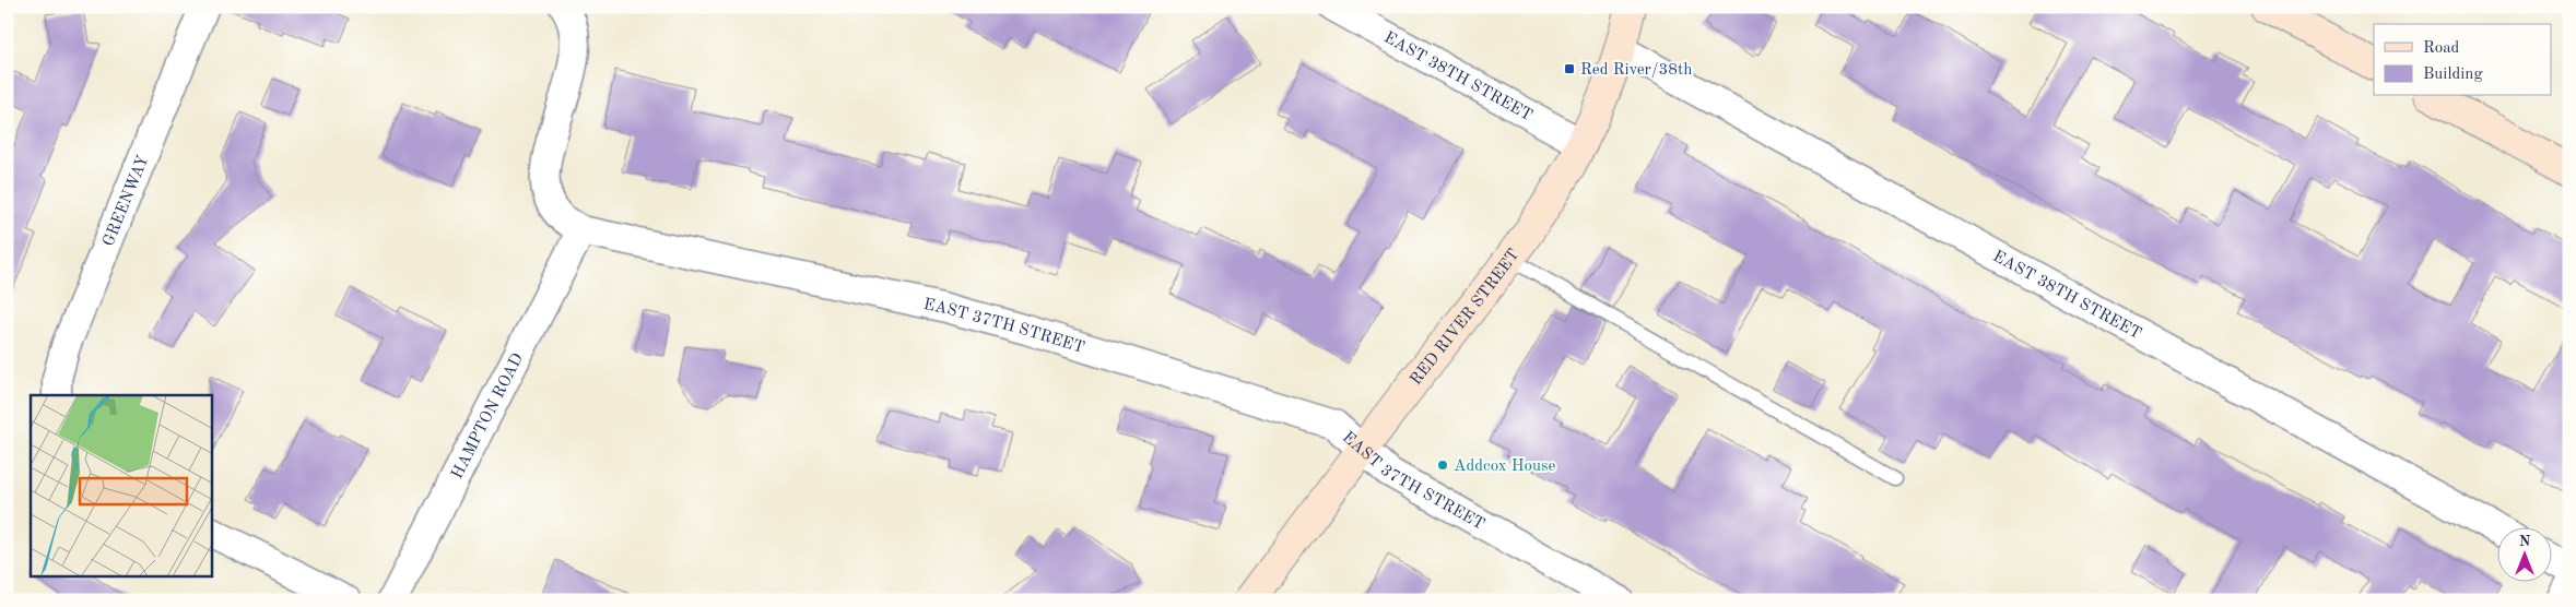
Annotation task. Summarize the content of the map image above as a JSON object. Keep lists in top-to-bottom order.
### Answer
{
  "streets": {
    "main road": ["RED RIVER STREET"],
    "street": [
      "EAST 38TH STREET",
      "GREENWAY",
      "EAST 37TH STREET",
      "HAMPTON ROAD"
    ]
  },
  "crossings": [
    ["EAST 38TH STREET", "RED RIVER STREET"],
    ["RED RIVER STREET", "EAST 37TH STREET"],
    ["EAST 37TH STREET", "HAMPTON ROAD"]
  ],
  "places": {
    "transit": ["Red River/38th"],
    "other": ["Addcox House"]
  },
  "legend": ["Road", "Building"],
  "north": "top"
}
